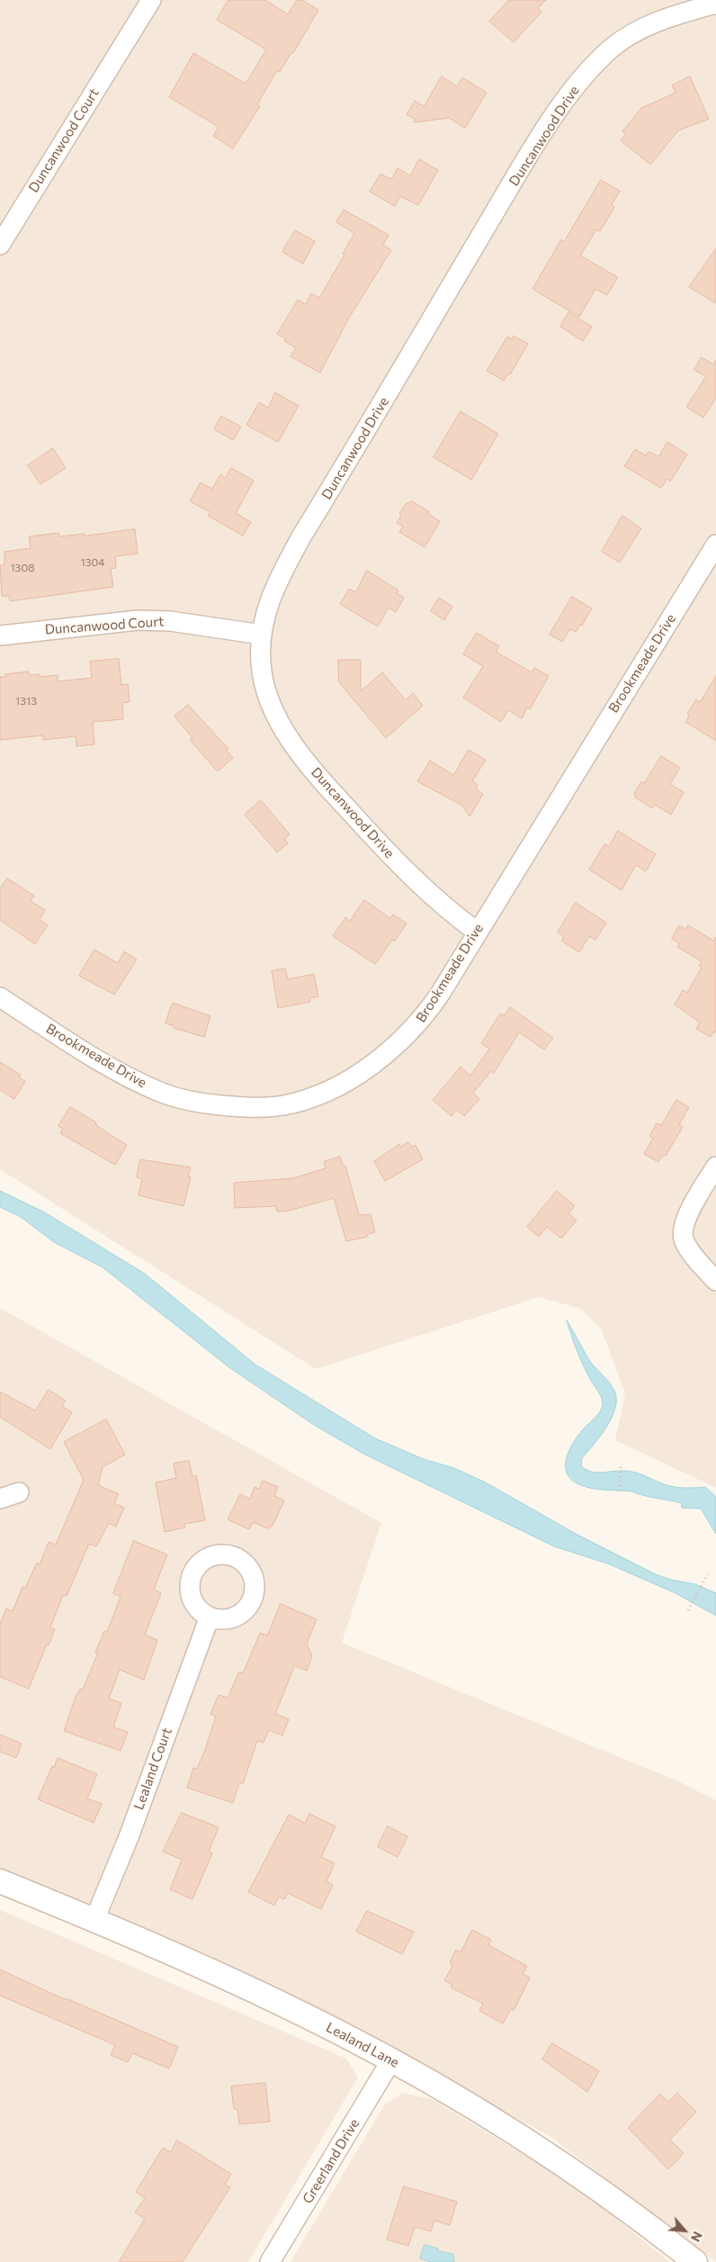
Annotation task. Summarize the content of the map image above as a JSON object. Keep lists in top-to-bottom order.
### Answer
{
  "streets": {
    "street": [
      "Duncanwood Drive",
      "Duncanwood Court",
      "Brookmeade Drive",
      "Lealand Court",
      "Lealand Lane",
      "Greerland Drive"
    ]
  },
  "crossings": [
    ["Duncanwood Drive", "Duncanwood Court"],
    ["Duncanwood Drive", "Brookmeade Drive"],
    ["Lealand Court", "Lealand Lane"],
    ["Lealand Lane", "Greerland Drive"]
  ],
  "house_numbers": ["1304", "1308", "1313"],
  "north": "bottom right"
}
